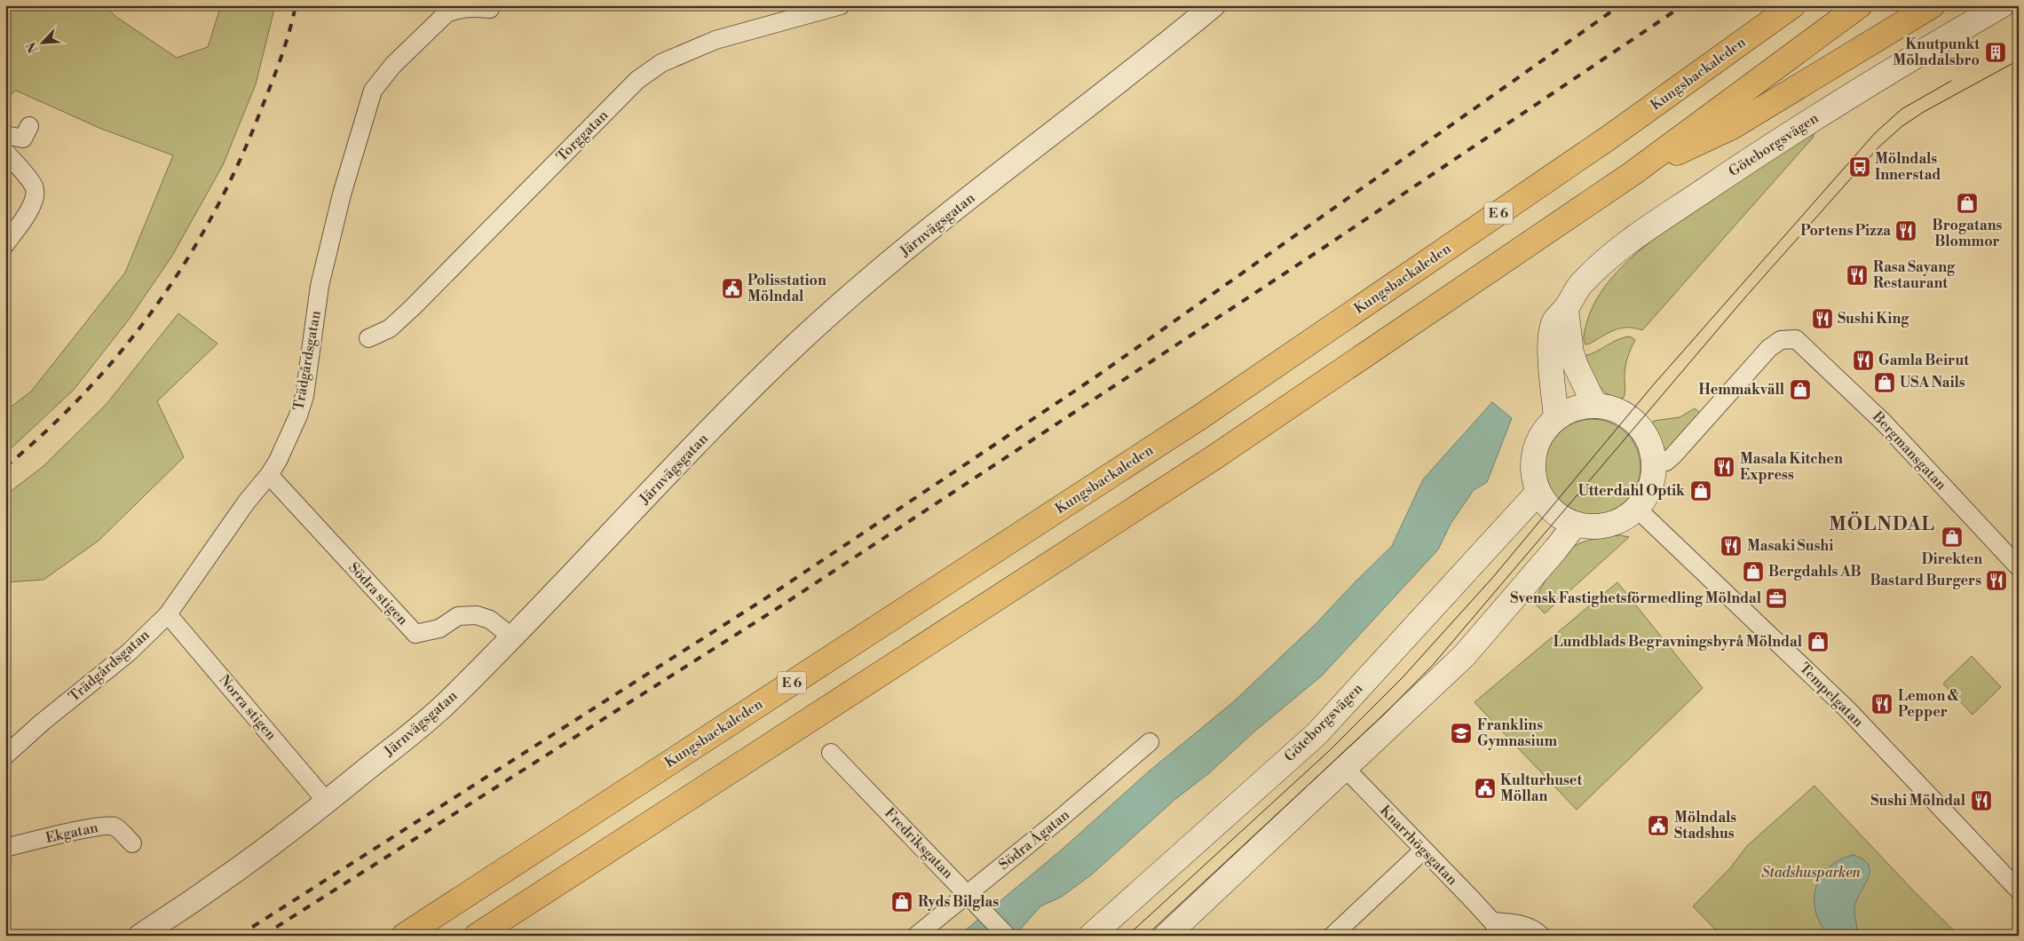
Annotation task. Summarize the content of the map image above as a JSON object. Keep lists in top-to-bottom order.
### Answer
{
  "streets": {
    "highway": ["Kungsbackaleden", "E 6"],
    "main road": ["Göteborgsvägen"],
    "street": [
      "Torggatan",
      "Järnvägsgatan",
      "Trädgårdsgatan",
      "Bergmansgatan",
      "Södra stigen",
      "Tempelgatan",
      "Norra stigen",
      "Ekgatan",
      "Södra Ågatan",
      "Fredriksgatan",
      "Knarrhögsgatan"
    ]
  },
  "crossings": [
    ["Göteborgsvägen", "Bergmansgatan"],
    ["Göteborgsvägen", "Tempelgatan"],
    ["Järnvägsgatan", "Södra stigen"],
    ["Järnvägsgatan", "Norra stigen"],
    ["Trädgårdsgatan", "Södra stigen"],
    ["Trädgårdsgatan", "Norra stigen"],
    ["Bergmansgatan", "Tempelgatan"],
    ["Södra Ågatan", "Fredriksgatan"]
  ],
  "districts": ["MÖLNDAL"],
  "parks": ["Stadshusparken"],
  "places": {
    "building": ["Knutpunkt Mölndalsbro"],
    "bus stop": ["Mölndals Innerstad"],
    "shop": [
      "Brogatans Blommor",
      "USA Nails",
      "Hemmakväll",
      "Utterdahl Optik",
      "Direkten",
      "Bergdahls AB",
      "Lundblads Begravningsbyrå Mölndal",
      "Ryds Bilglas"
    ],
    "restaurant": [
      "Portens Pizza",
      "Rasa Sayang Restaurant",
      "Sushi King",
      "Gamla Beirut",
      "Masala Kitchen Express",
      "Masaki Sushi",
      "Bastard Burgers",
      "Lemon & Pepper",
      "Sushi Mölndal"
    ],
    "public building": ["Polisstation Mölndal", "Kulturhuset Möllan", "Mölndals Stadshus"],
    "office": ["Svensk Fastighetsförmedling Mölndal"],
    "school or university": ["Franklins Gymnasium"]
  },
  "north": "bottom left"
}
